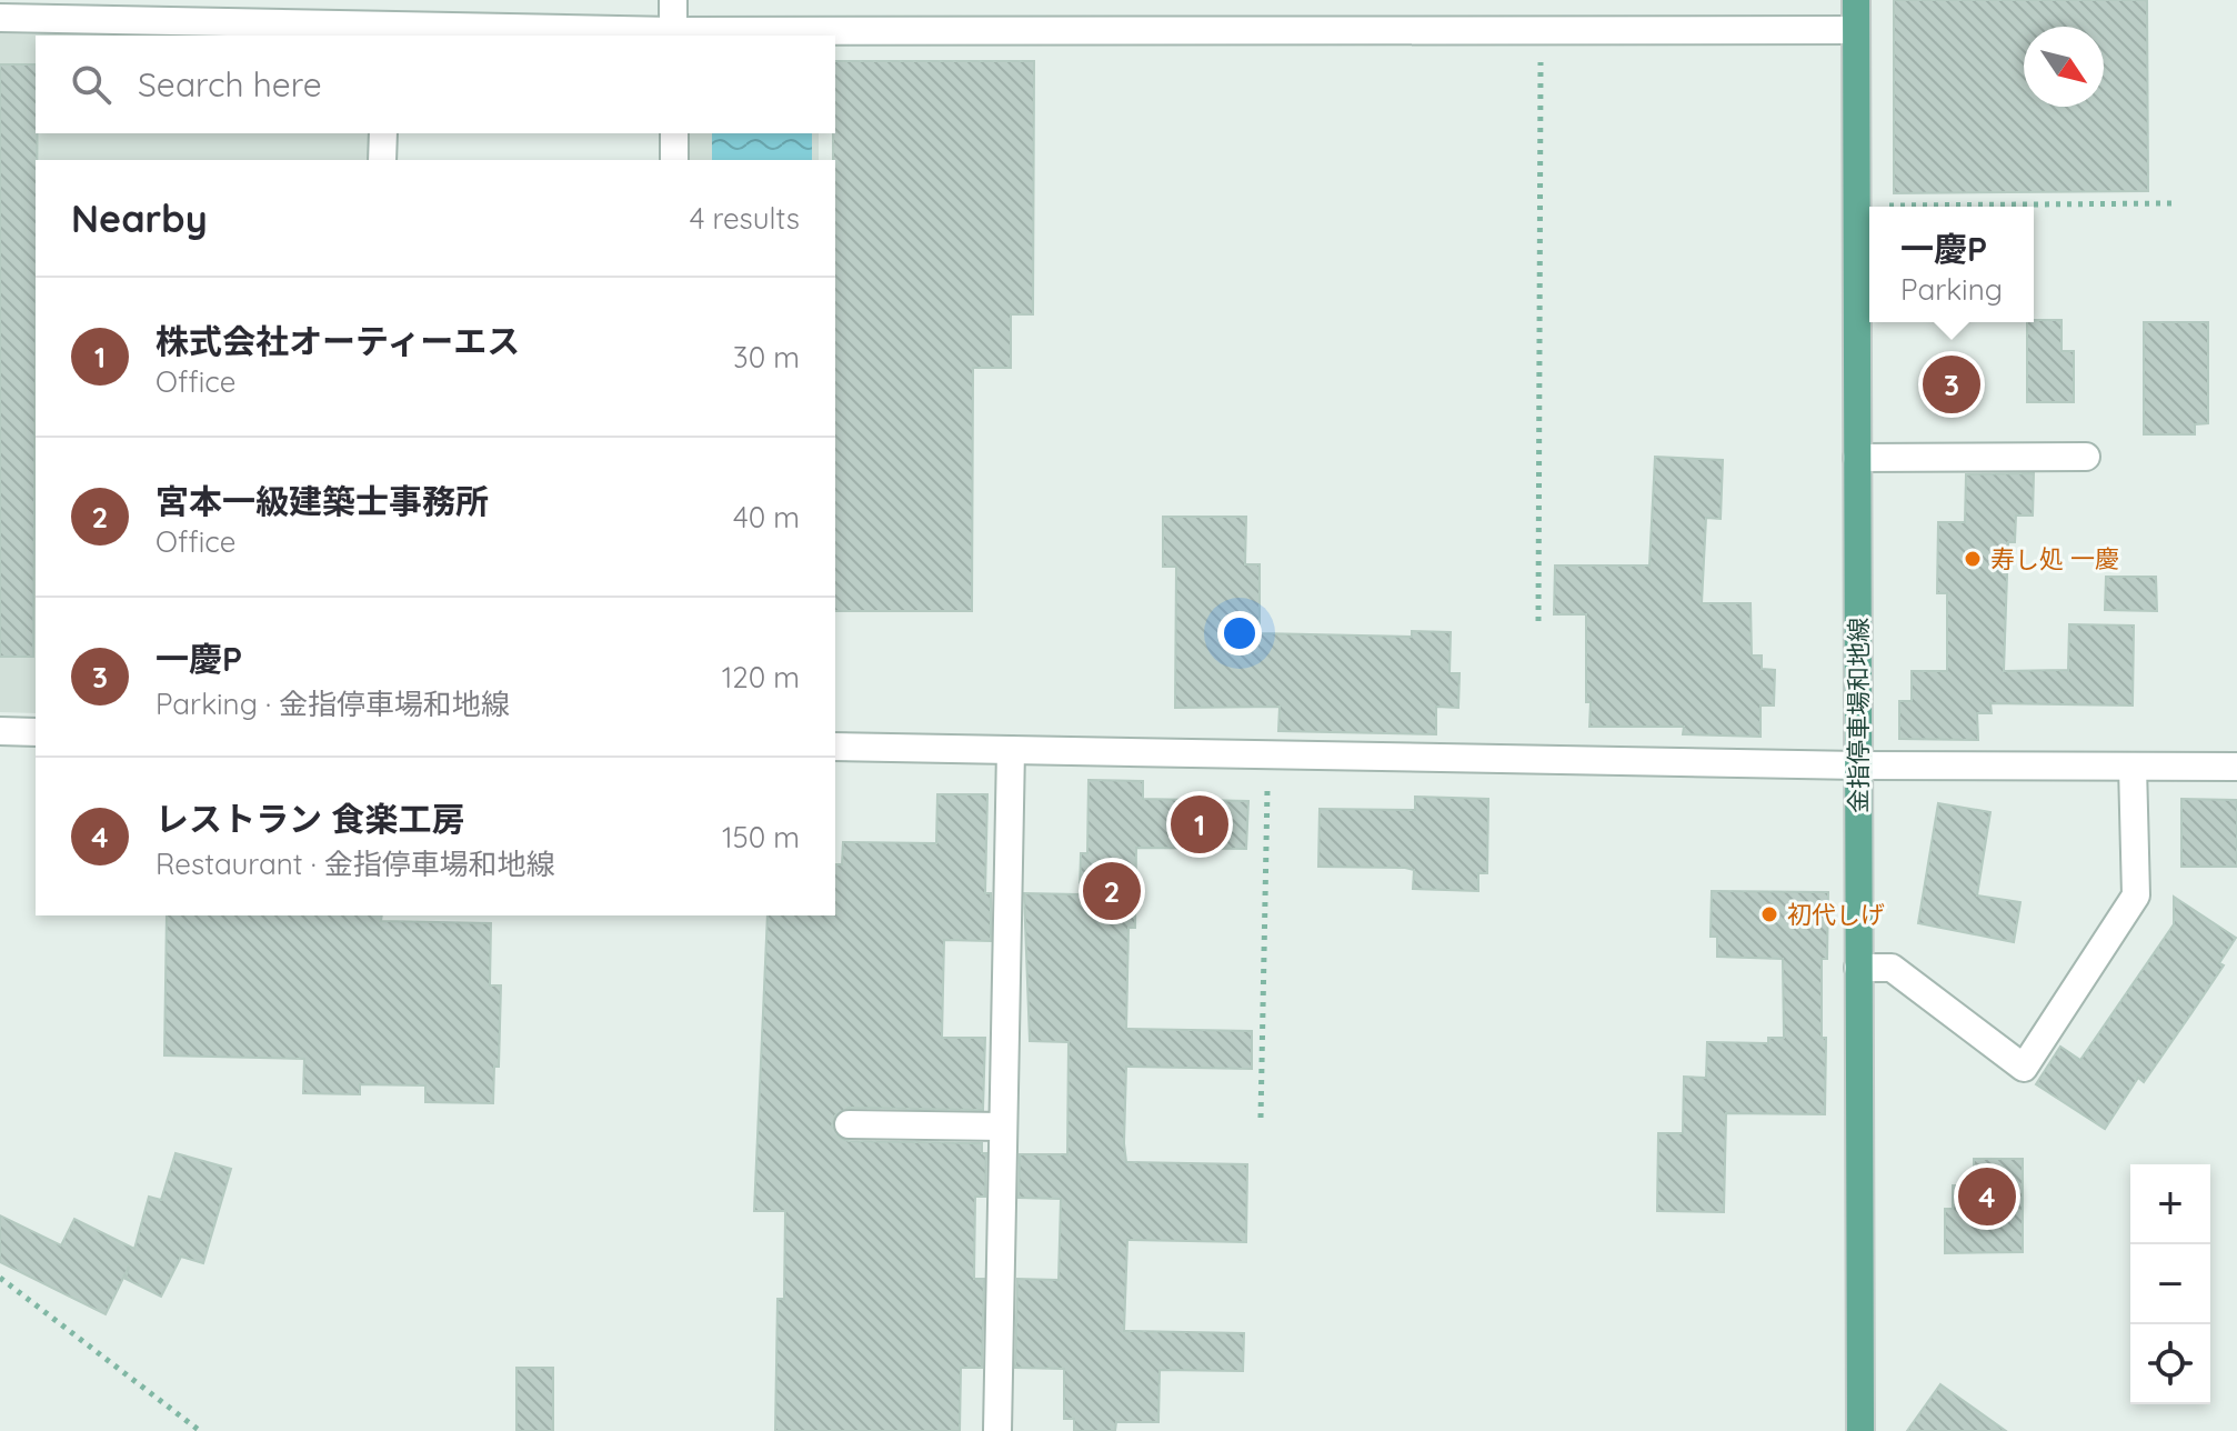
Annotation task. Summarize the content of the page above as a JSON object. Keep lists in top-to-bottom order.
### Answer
{
  "streets": {
    "main road": ["金指停車場和地線"]
  },
  "places": ["寿し処 一慶", "初代しげ"],
  "north": "bottom right",
  "page": {
    "search": "Search here",
    "heading": ["Nearby", "4 results"],
    "popup": ["一慶P", "Parking"],
    "list": [
      {
        "mark": "1",
        "name": "株式会社オーティーエス",
        "note": "Office",
        "value": "30 m"
      },
      {
        "mark": "2",
        "name": "宮本一級建築士事務所",
        "note": "Office",
        "value": "40 m"
      },
      {
        "mark": "3",
        "name": "一慶P",
        "note": "Parking · 金指停車場和地線",
        "value": "120 m"
      },
      {
        "mark": "4",
        "name": "レストラン 食楽工房",
        "note": "Restaurant · 金指停車場和地線",
        "value": "150 m"
      }
    ],
    "pins": [
      "3",
      "1",
      "2",
      "4"
    ],
    "map_buttons": ["+", "−"]
  }
}
